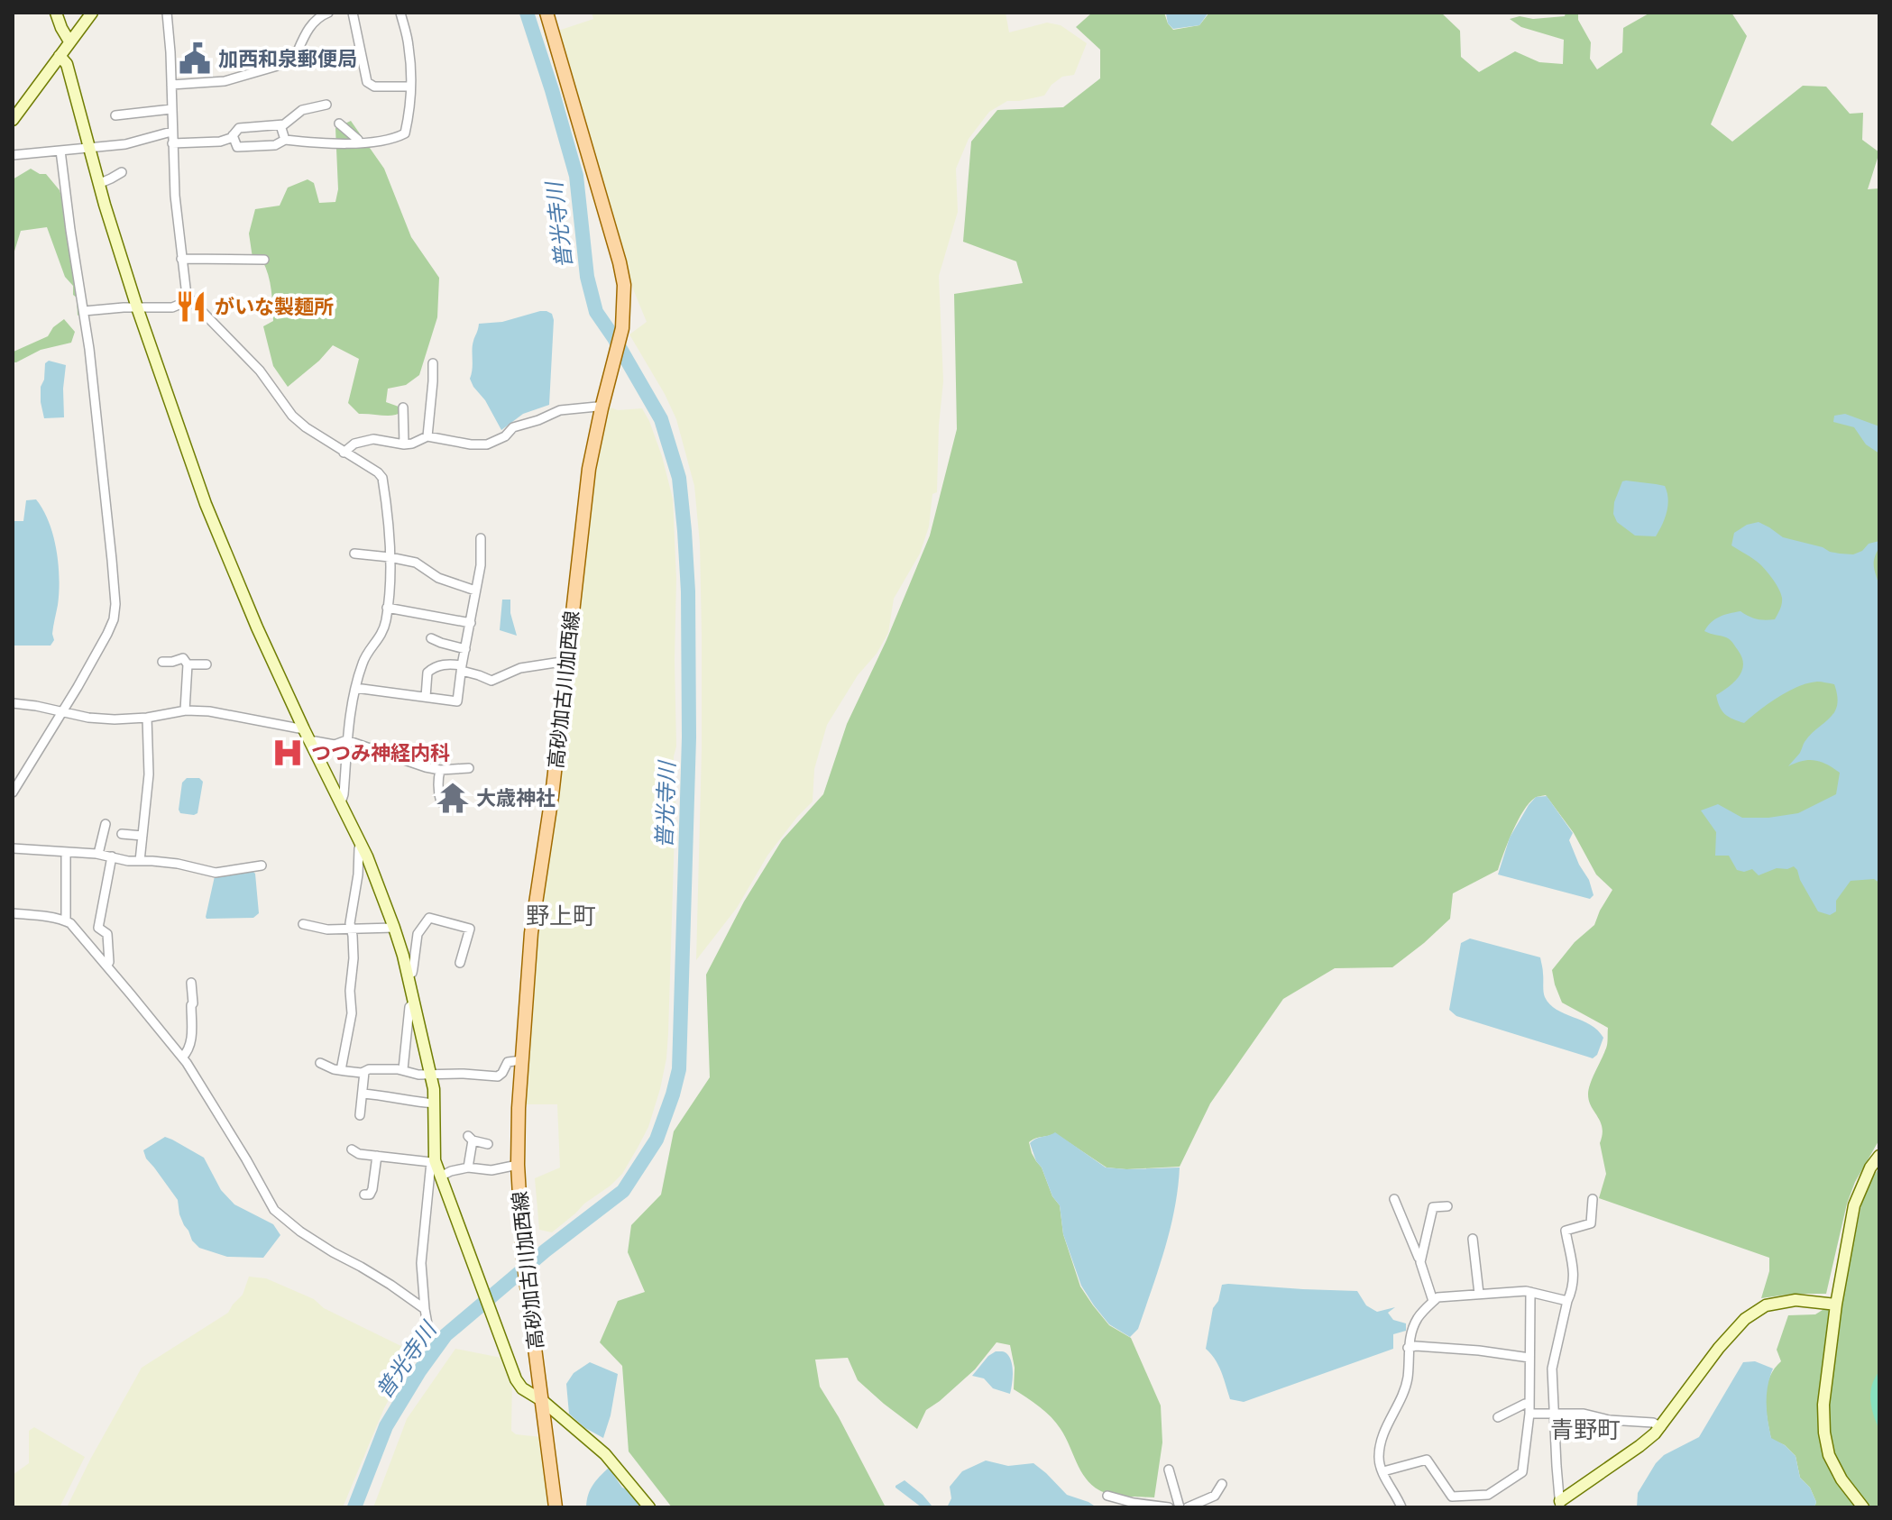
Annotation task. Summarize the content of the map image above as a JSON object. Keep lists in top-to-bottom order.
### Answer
{
  "streets": {
    "main road": ["高砂加古川加西線"]
  },
  "districts": ["野上町", "青野町"],
  "water": ["普光寺川"],
  "places": {
    "public building": ["加西和泉郵便局"],
    "restaurant": ["がいな製麺所"],
    "hospital": ["つつみ神経内科"],
    "temple": ["大歳神社"]
  }
}
